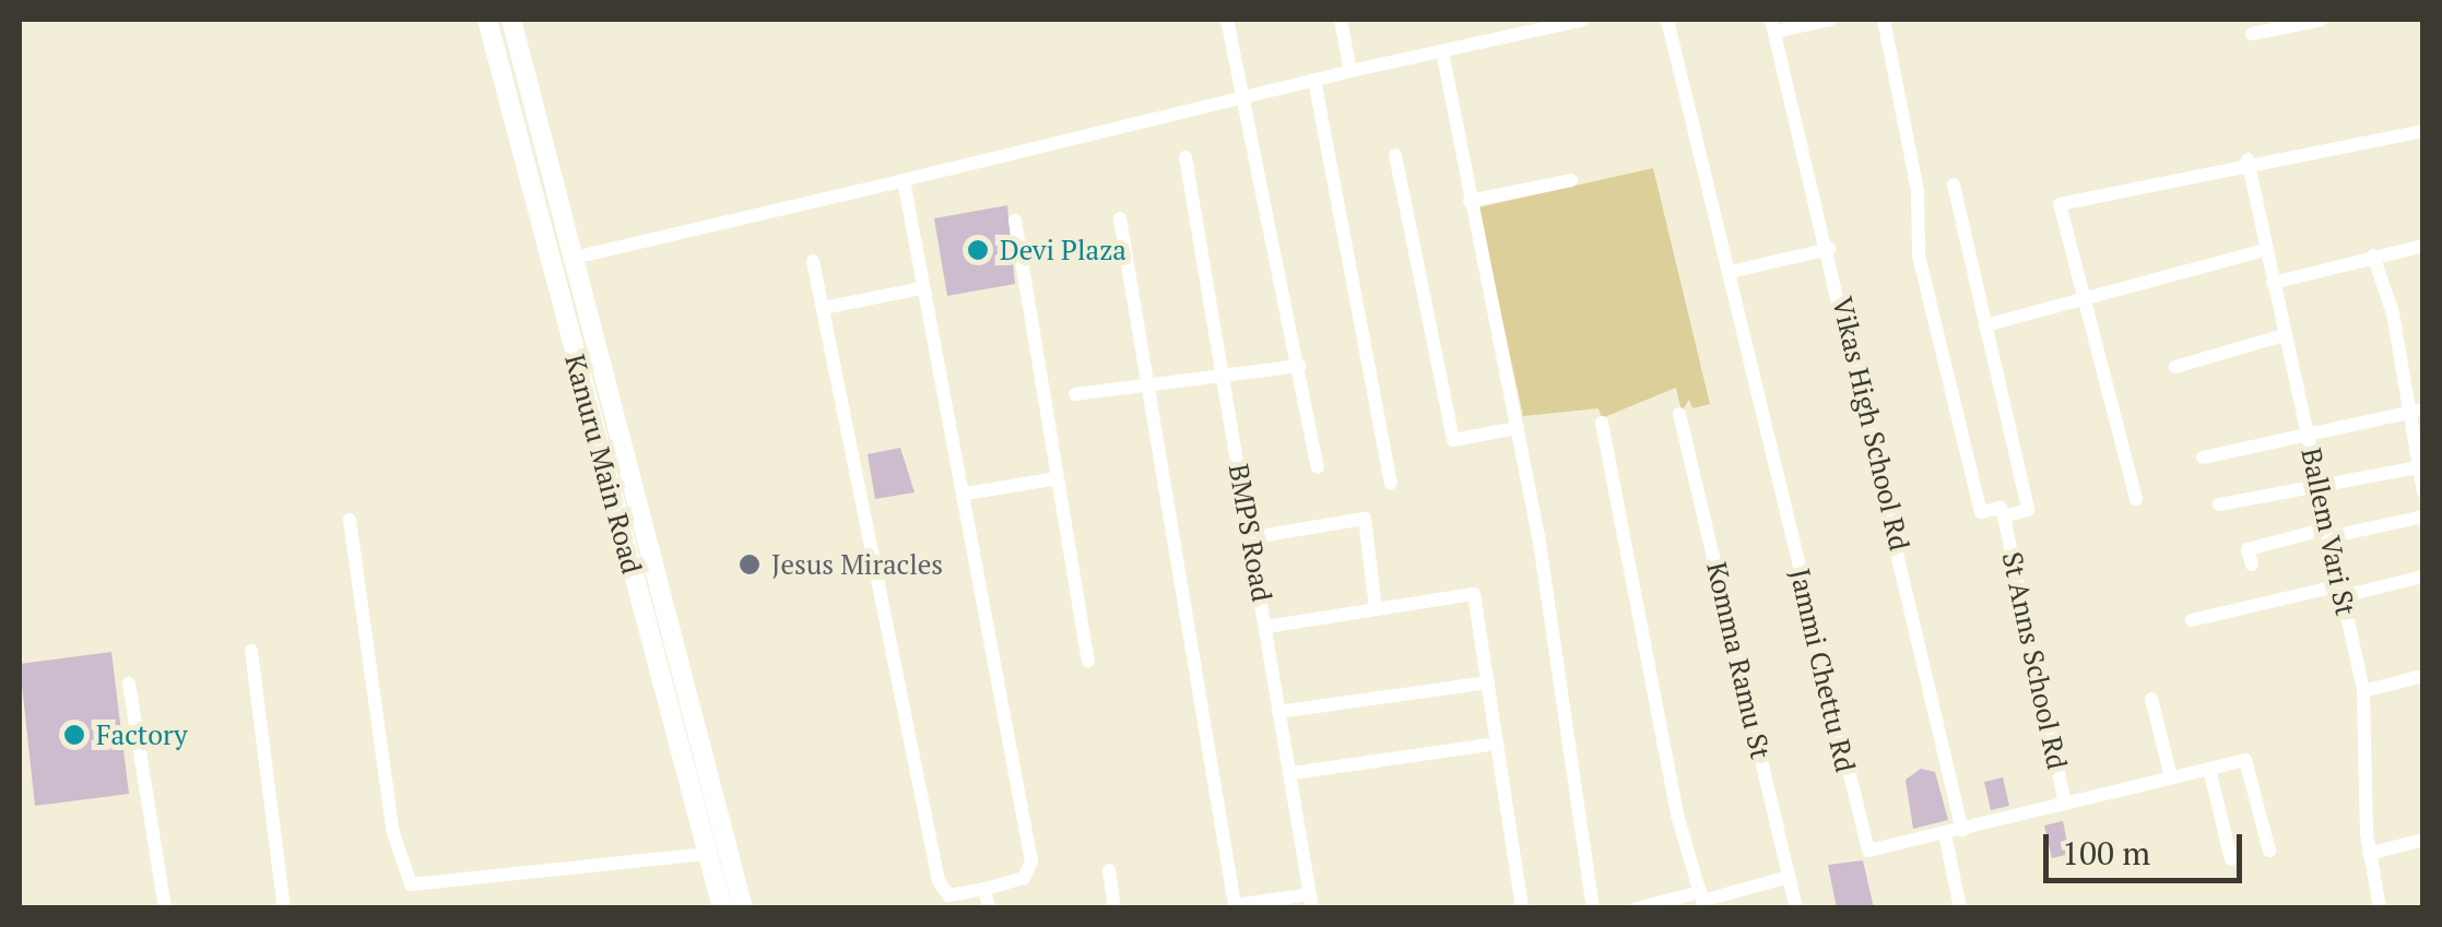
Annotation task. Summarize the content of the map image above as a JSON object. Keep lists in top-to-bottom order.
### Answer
{
  "streets": {
    "main road": ["Kanuru Main Road"],
    "street": [
      "Vikas High School Rd",
      "Ballem Vari St",
      "BMPS Road",
      "Komma Ramu St",
      "St Anns School Rd",
      "Jammi Chettu Rd"
    ]
  },
  "crossings": [
    ["Vikas High School Rd", "Jammi Chettu Rd"],
    ["St Anns School Rd", "Jammi Chettu Rd"]
  ],
  "places": ["Devi Plaza", "Jesus Miracles", "Factory"],
  "scale_bar": "100 m"
}
